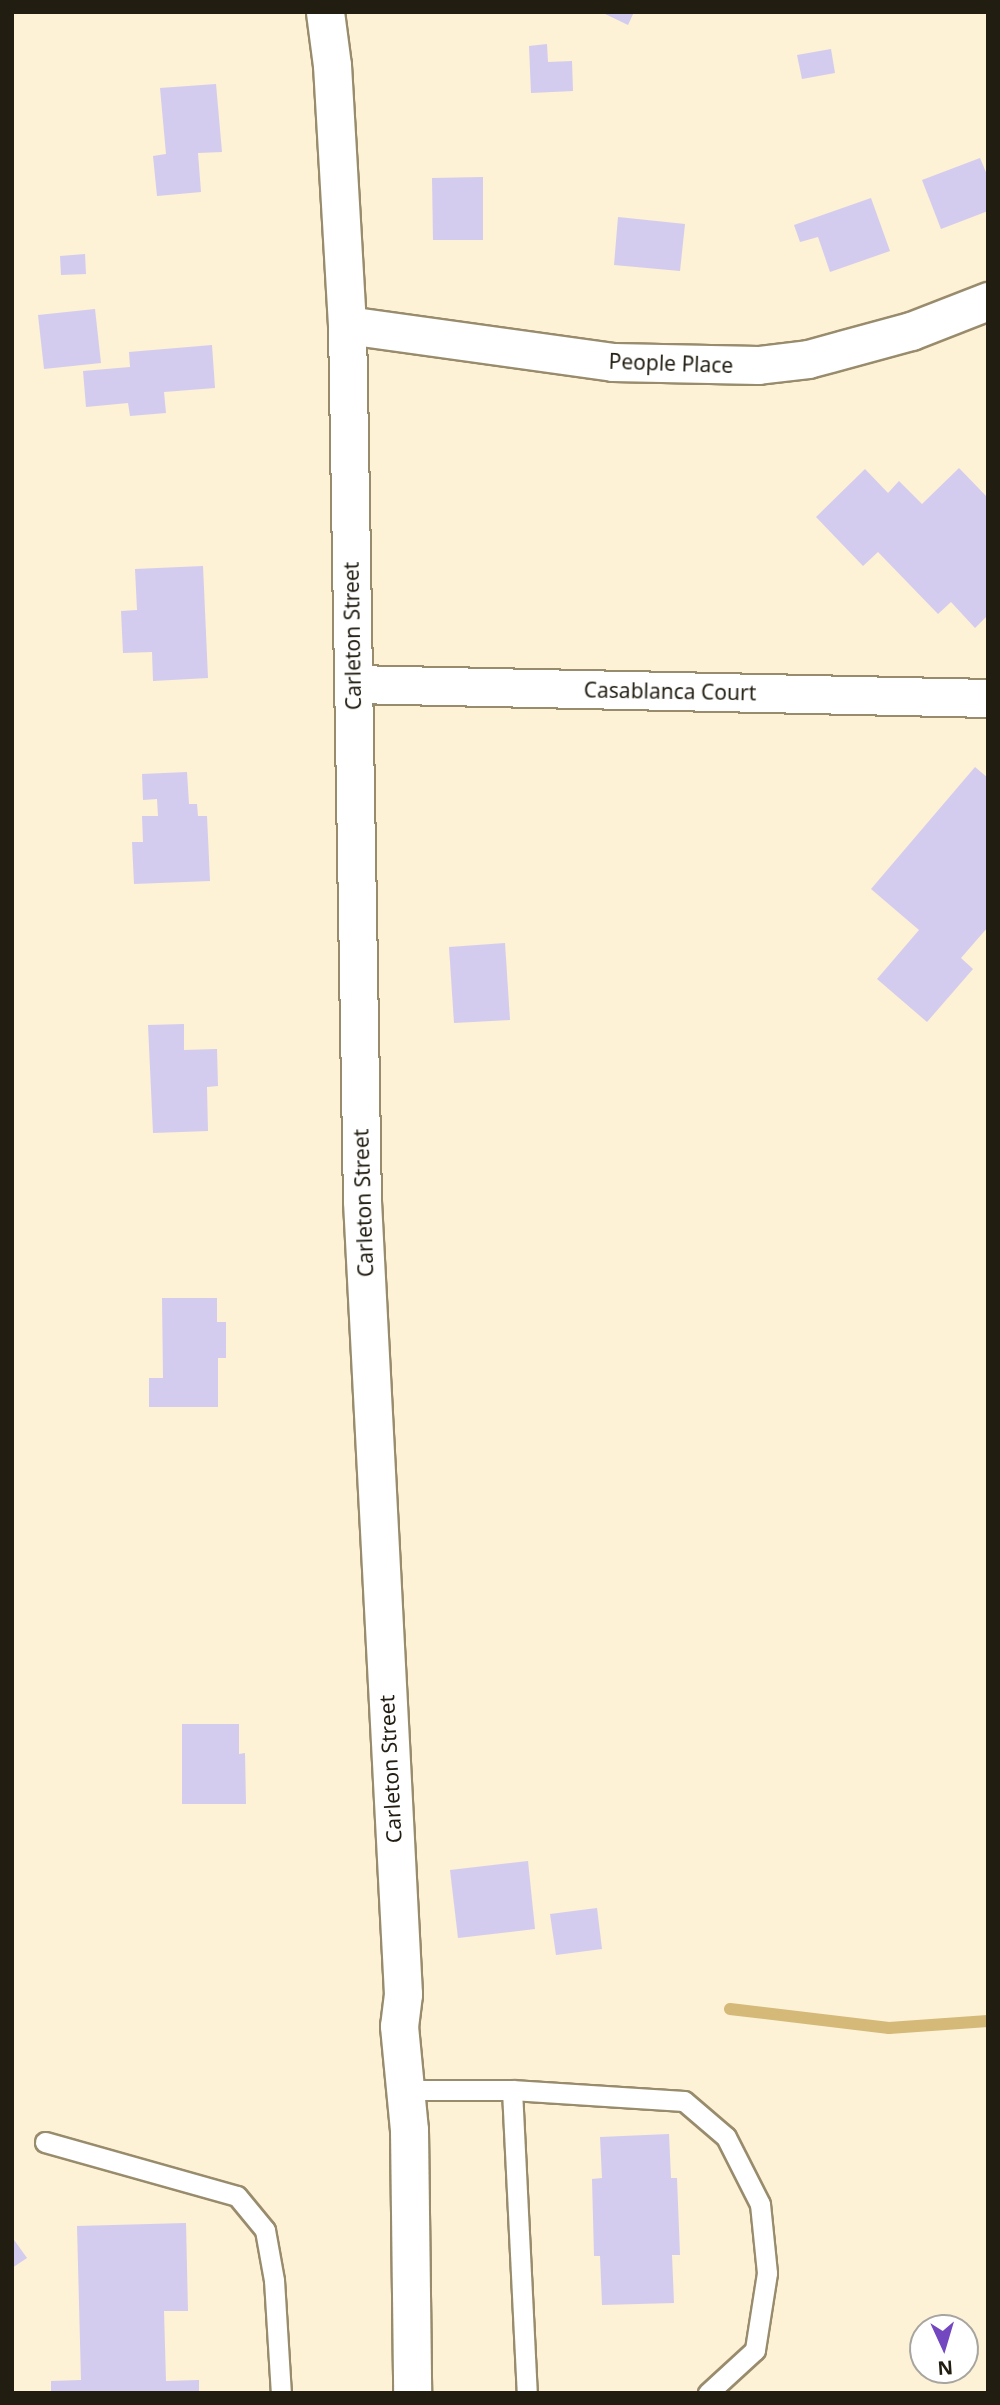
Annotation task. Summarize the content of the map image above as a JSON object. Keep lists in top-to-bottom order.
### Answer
{
  "streets": {
    "street": ["People Place", "Carleton Street", "Casablanca Court"]
  },
  "crossings": [
    ["People Place", "Carleton Street"],
    ["Carleton Street", "Casablanca Court"]
  ],
  "north": "bottom"
}
